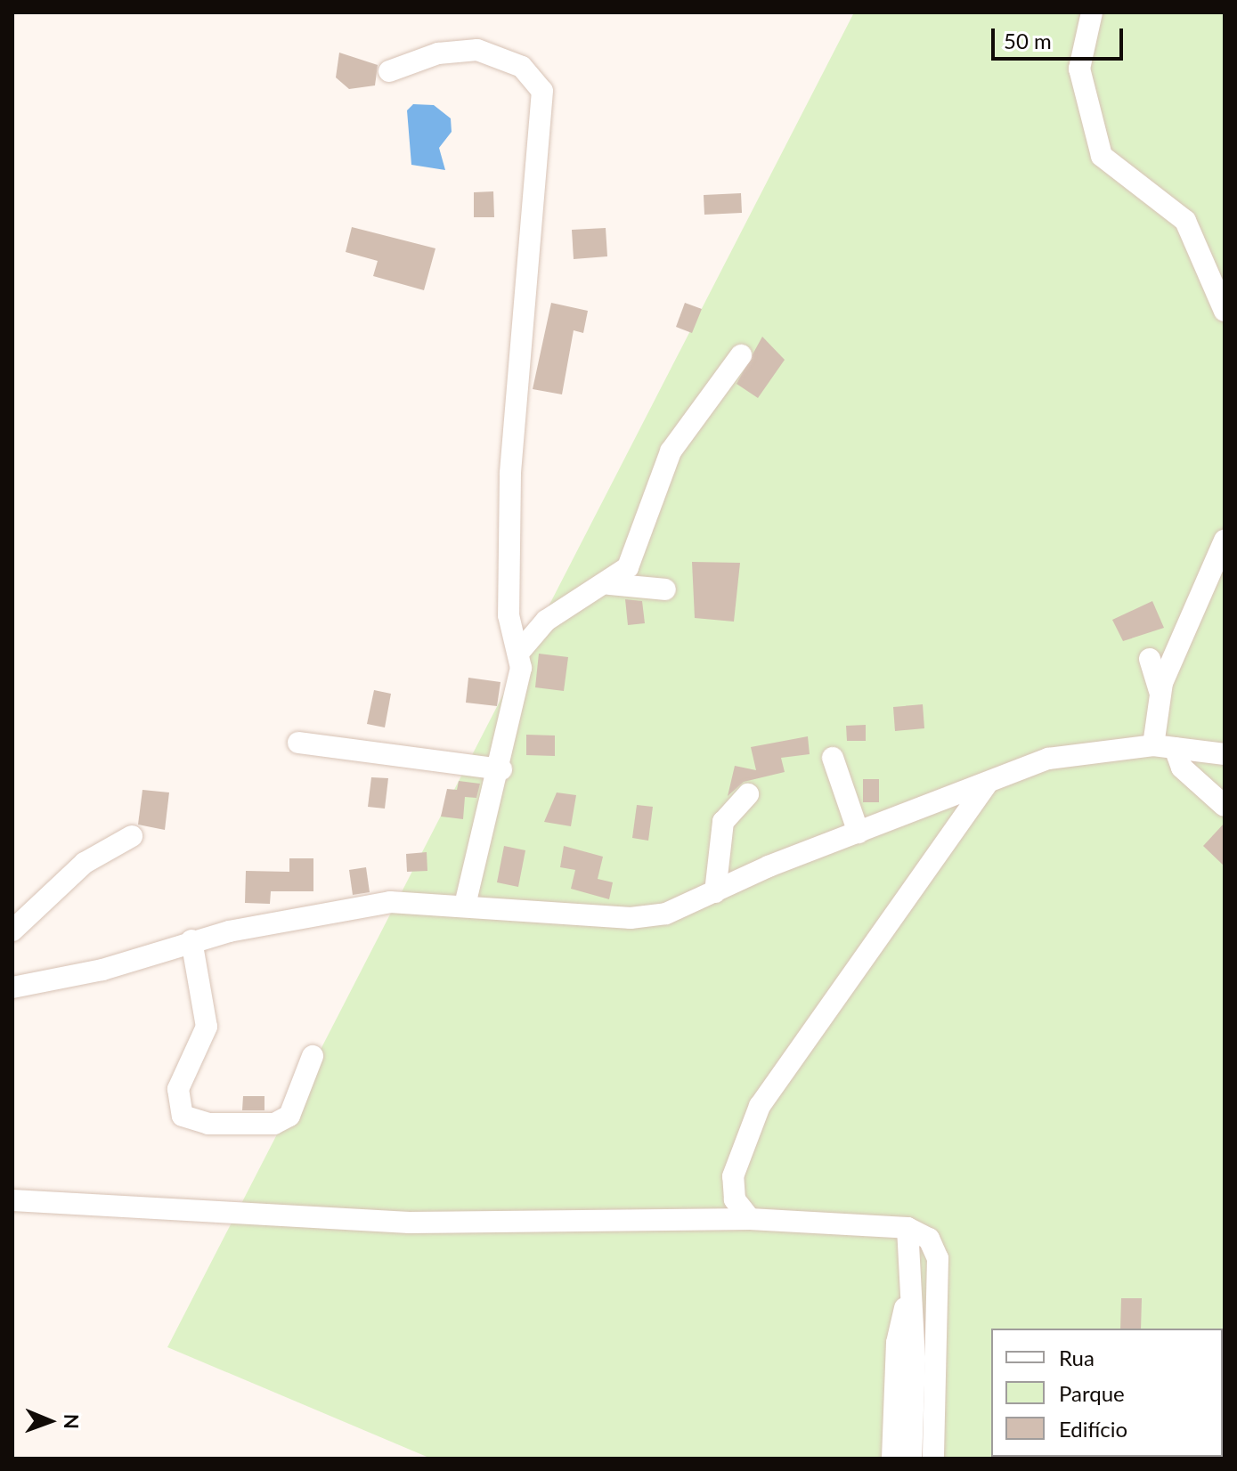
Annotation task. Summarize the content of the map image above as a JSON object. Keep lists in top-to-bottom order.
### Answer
{
  "legend": ["Rua", "Parque", "Edifício"],
  "scale_bar": "50 m",
  "north": "right"
}
